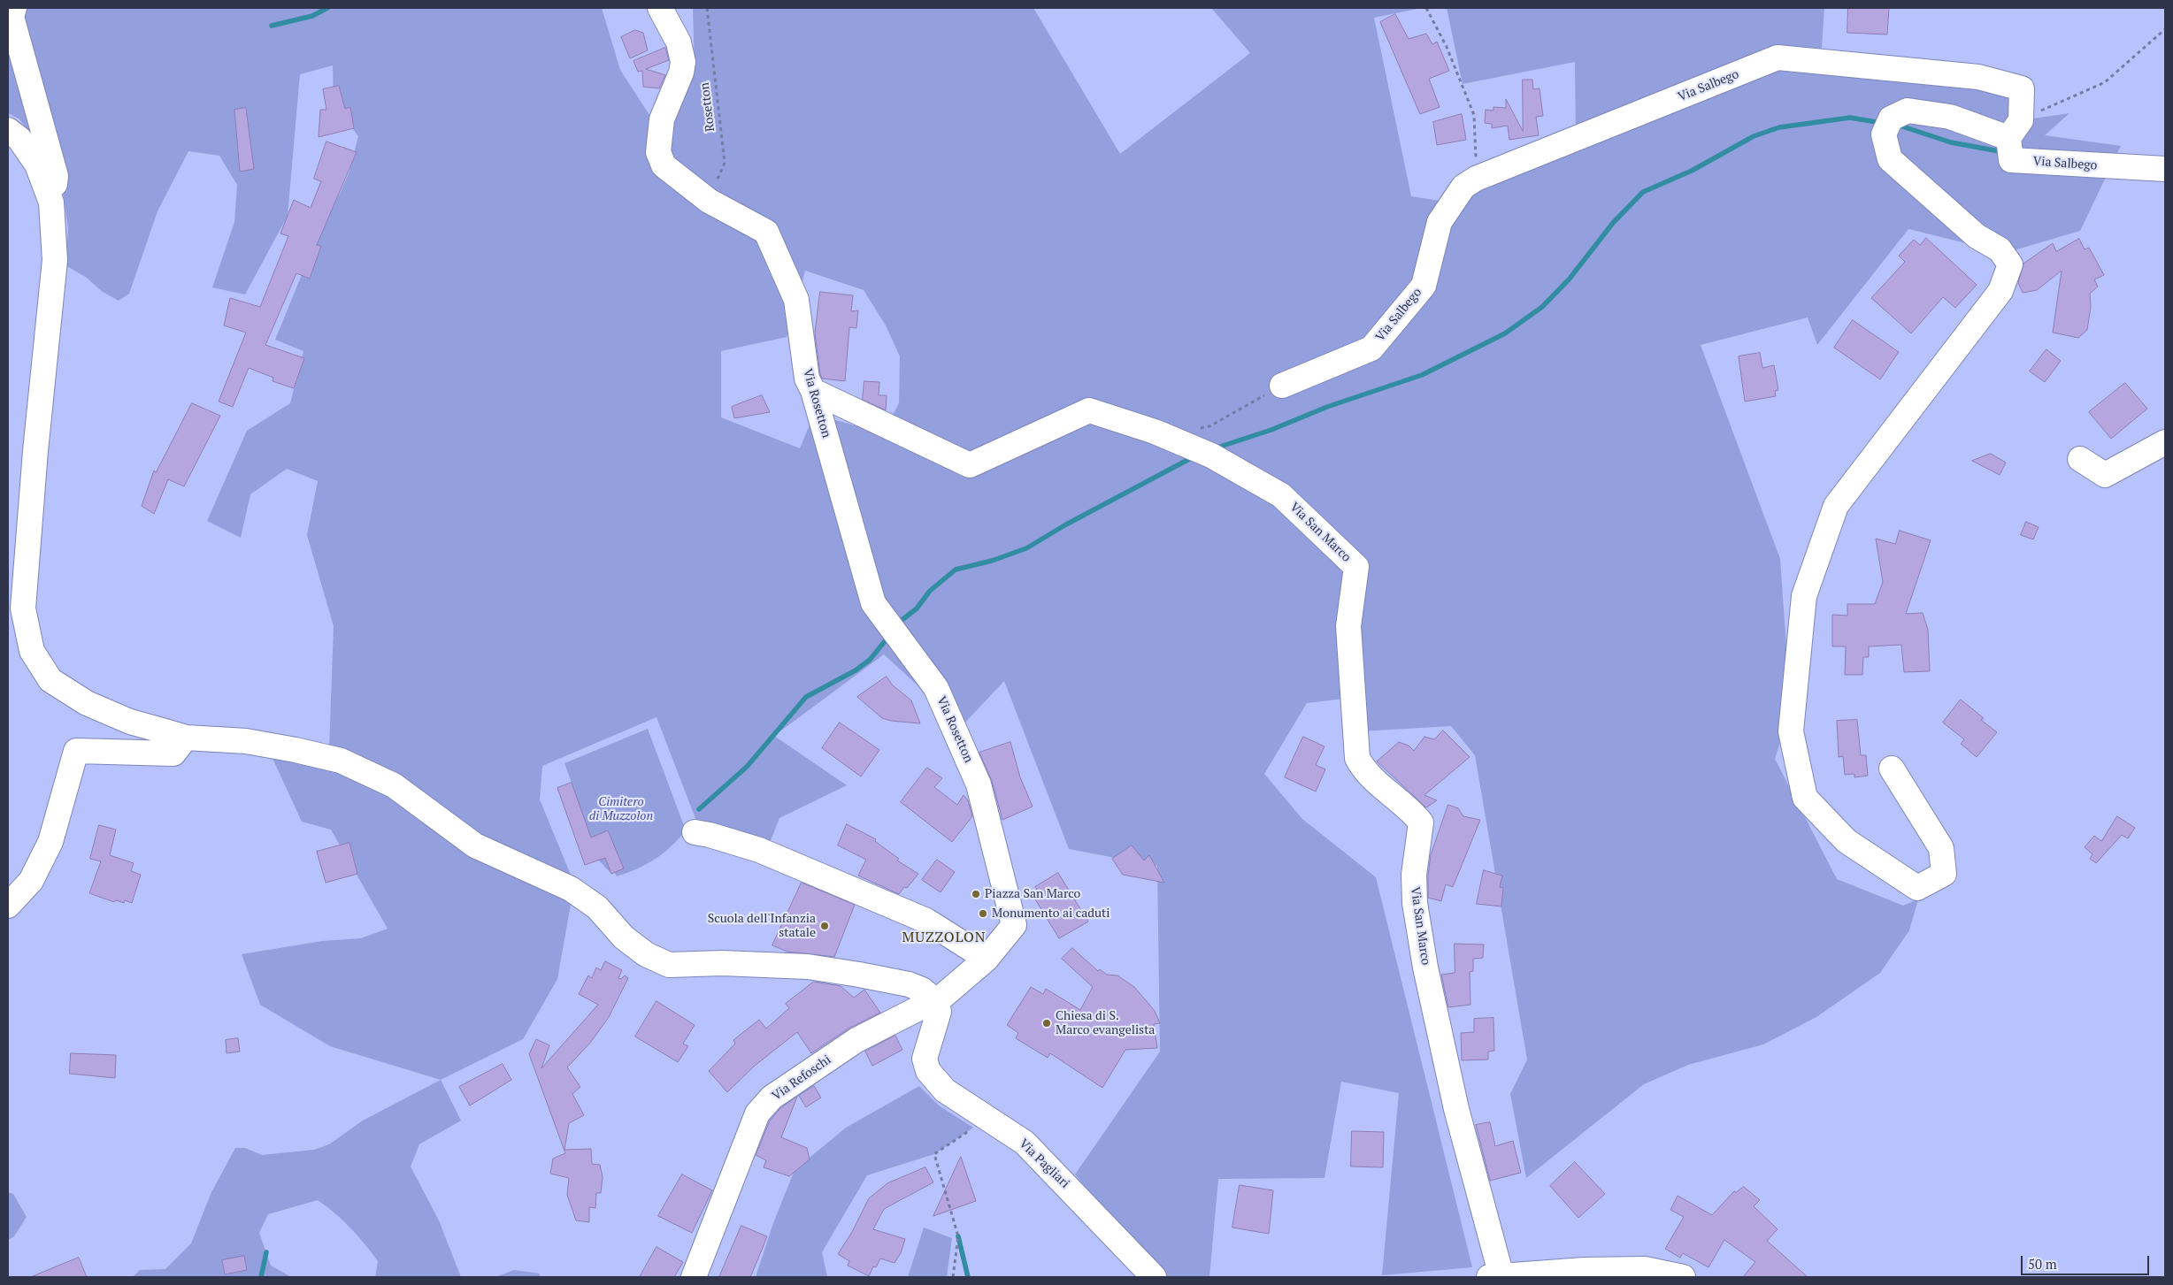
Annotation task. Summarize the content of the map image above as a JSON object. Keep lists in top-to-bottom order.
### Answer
{
  "streets": {
    "street": [
      "Via Salbego",
      "Via Rosetton",
      "Via San Marco",
      "Via Refoschi",
      "Via Pagliari"
    ],
    "path": ["Rosetton"]
  },
  "crossings": [
    ["Rosetton", "Via Rosetton"],
    ["Via Refoschi", "Via Pagliari"]
  ],
  "districts": ["MUZZOLON"],
  "parks": ["Cimitero di Muzzolon"],
  "places": [
    "Piazza San Marco",
    "Monumento ai caduti",
    "Scuola dell'Infanzia statale",
    "Chiesa di S. Marco evangelista"
  ],
  "scale_bar": "50 m"
}
